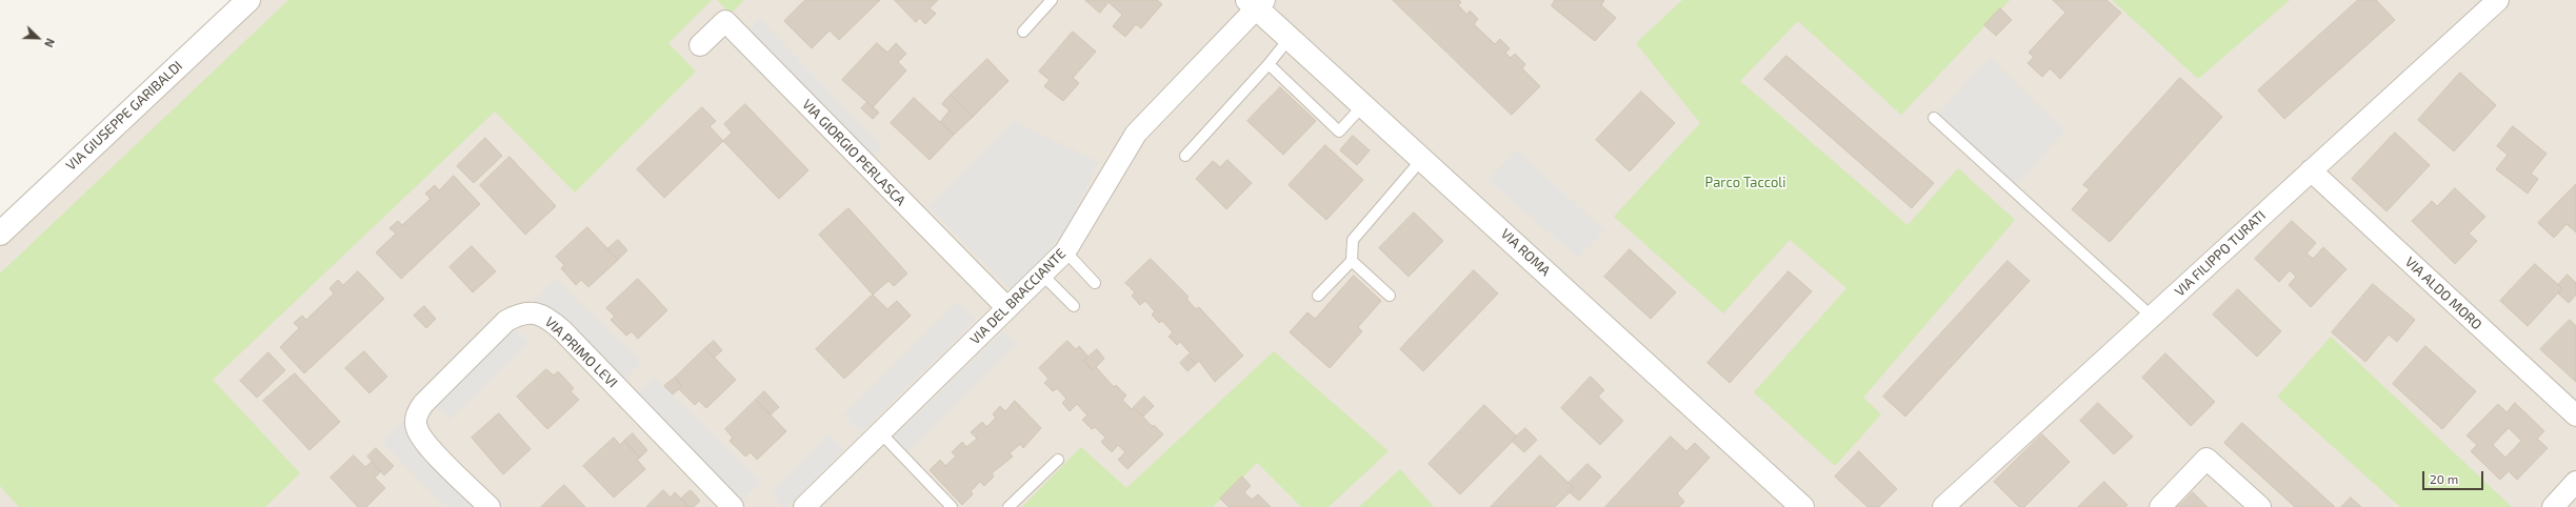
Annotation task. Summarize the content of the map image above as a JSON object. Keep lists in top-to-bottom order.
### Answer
{
  "streets": {
    "street": [
      "VIA GIUSEPPE GARIBALDI",
      "VIA GIORGIO PERLASCA",
      "VIA ROMA",
      "VIA FILIPPO TURATI",
      "VIA ALDO MORO",
      "VIA DEL BRACCIANTE",
      "VIA PRIMO LEVI"
    ]
  },
  "crossings": [
    ["VIA GIORGIO PERLASCA", "VIA DEL BRACCIANTE"],
    ["VIA ROMA", "VIA DEL BRACCIANTE"],
    ["VIA FILIPPO TURATI", "VIA ALDO MORO"]
  ],
  "parks": ["Parco Taccoli"],
  "scale_bar": "20 m",
  "north": "bottom right"
}
